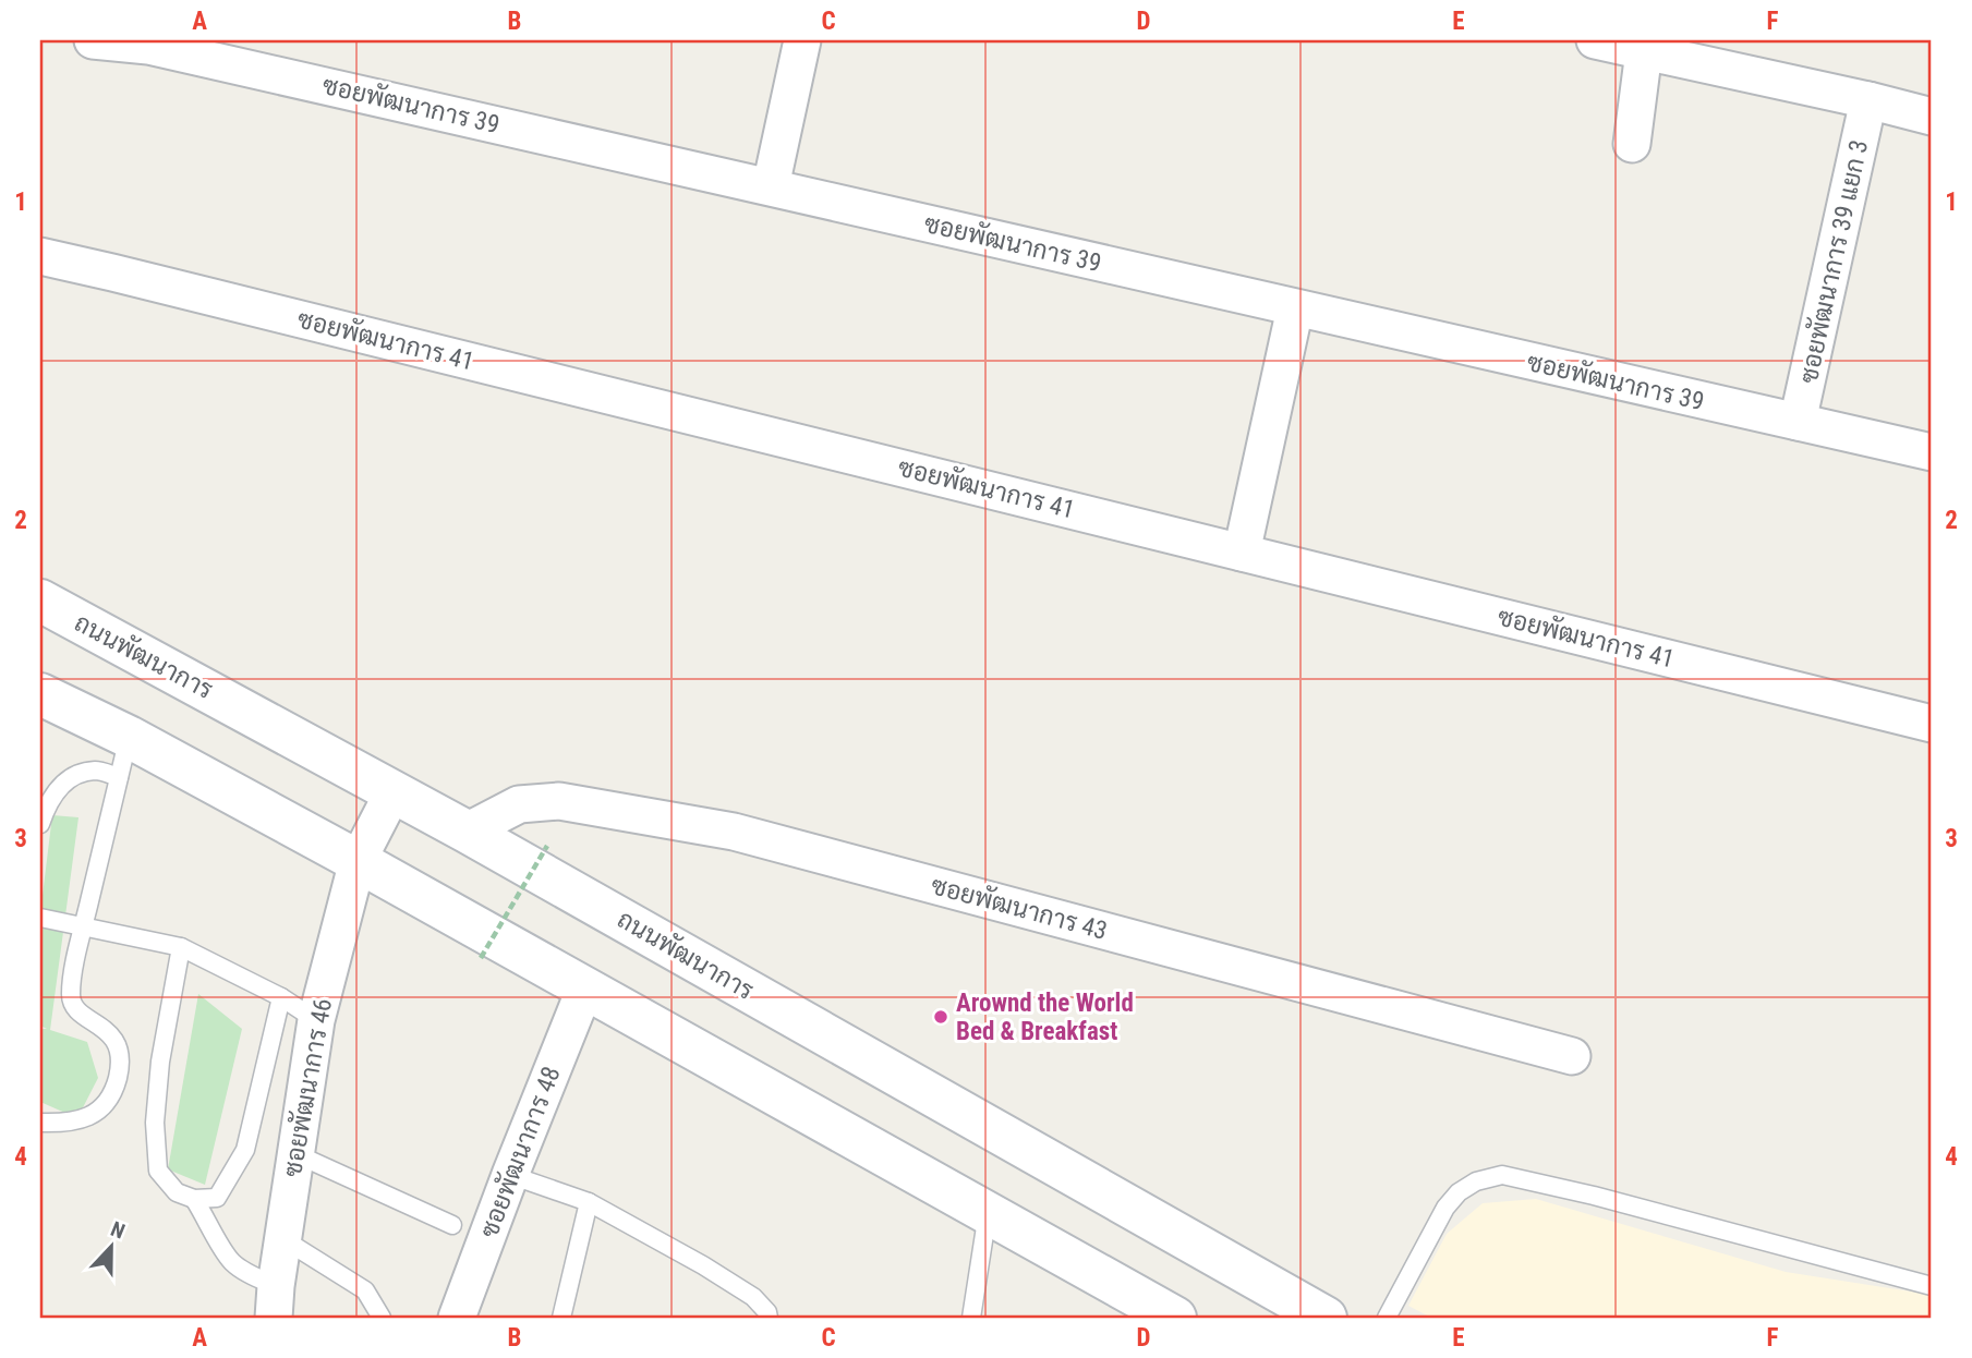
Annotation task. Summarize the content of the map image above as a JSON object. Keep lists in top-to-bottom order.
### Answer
{
  "streets": {
    "main road": ["ถนนพัฒนาการ"],
    "street": [
      "ซอยพัฒนาการ 39",
      "ซอยพัฒนาการ 39 แยก 3",
      "ซอยพัฒนาการ 41",
      "ซอยพัฒนาการ 43",
      "ซอยพัฒนาการ 46",
      "ซอยพัฒนาการ 48"
    ]
  },
  "crossings": [
    ["ซอยพัฒนาการ 39", "ซอยพัฒนาการ 39 แยก 3"],
    ["ถนนพัฒนาการ", "ซอยพัฒนาการ 43"],
    ["ถนนพัฒนาการ", "ซอยพัฒนาการ 46"]
  ],
  "places": ["Arownd the World Bed & Breakfast"],
  "north": "top",
  "grid": {
    "columns": [
      "A",
      "B",
      "C",
      "D",
      "E",
      "F"
    ],
    "rows": [
      "1",
      "2",
      "3",
      "4"
    ]
  }
}
